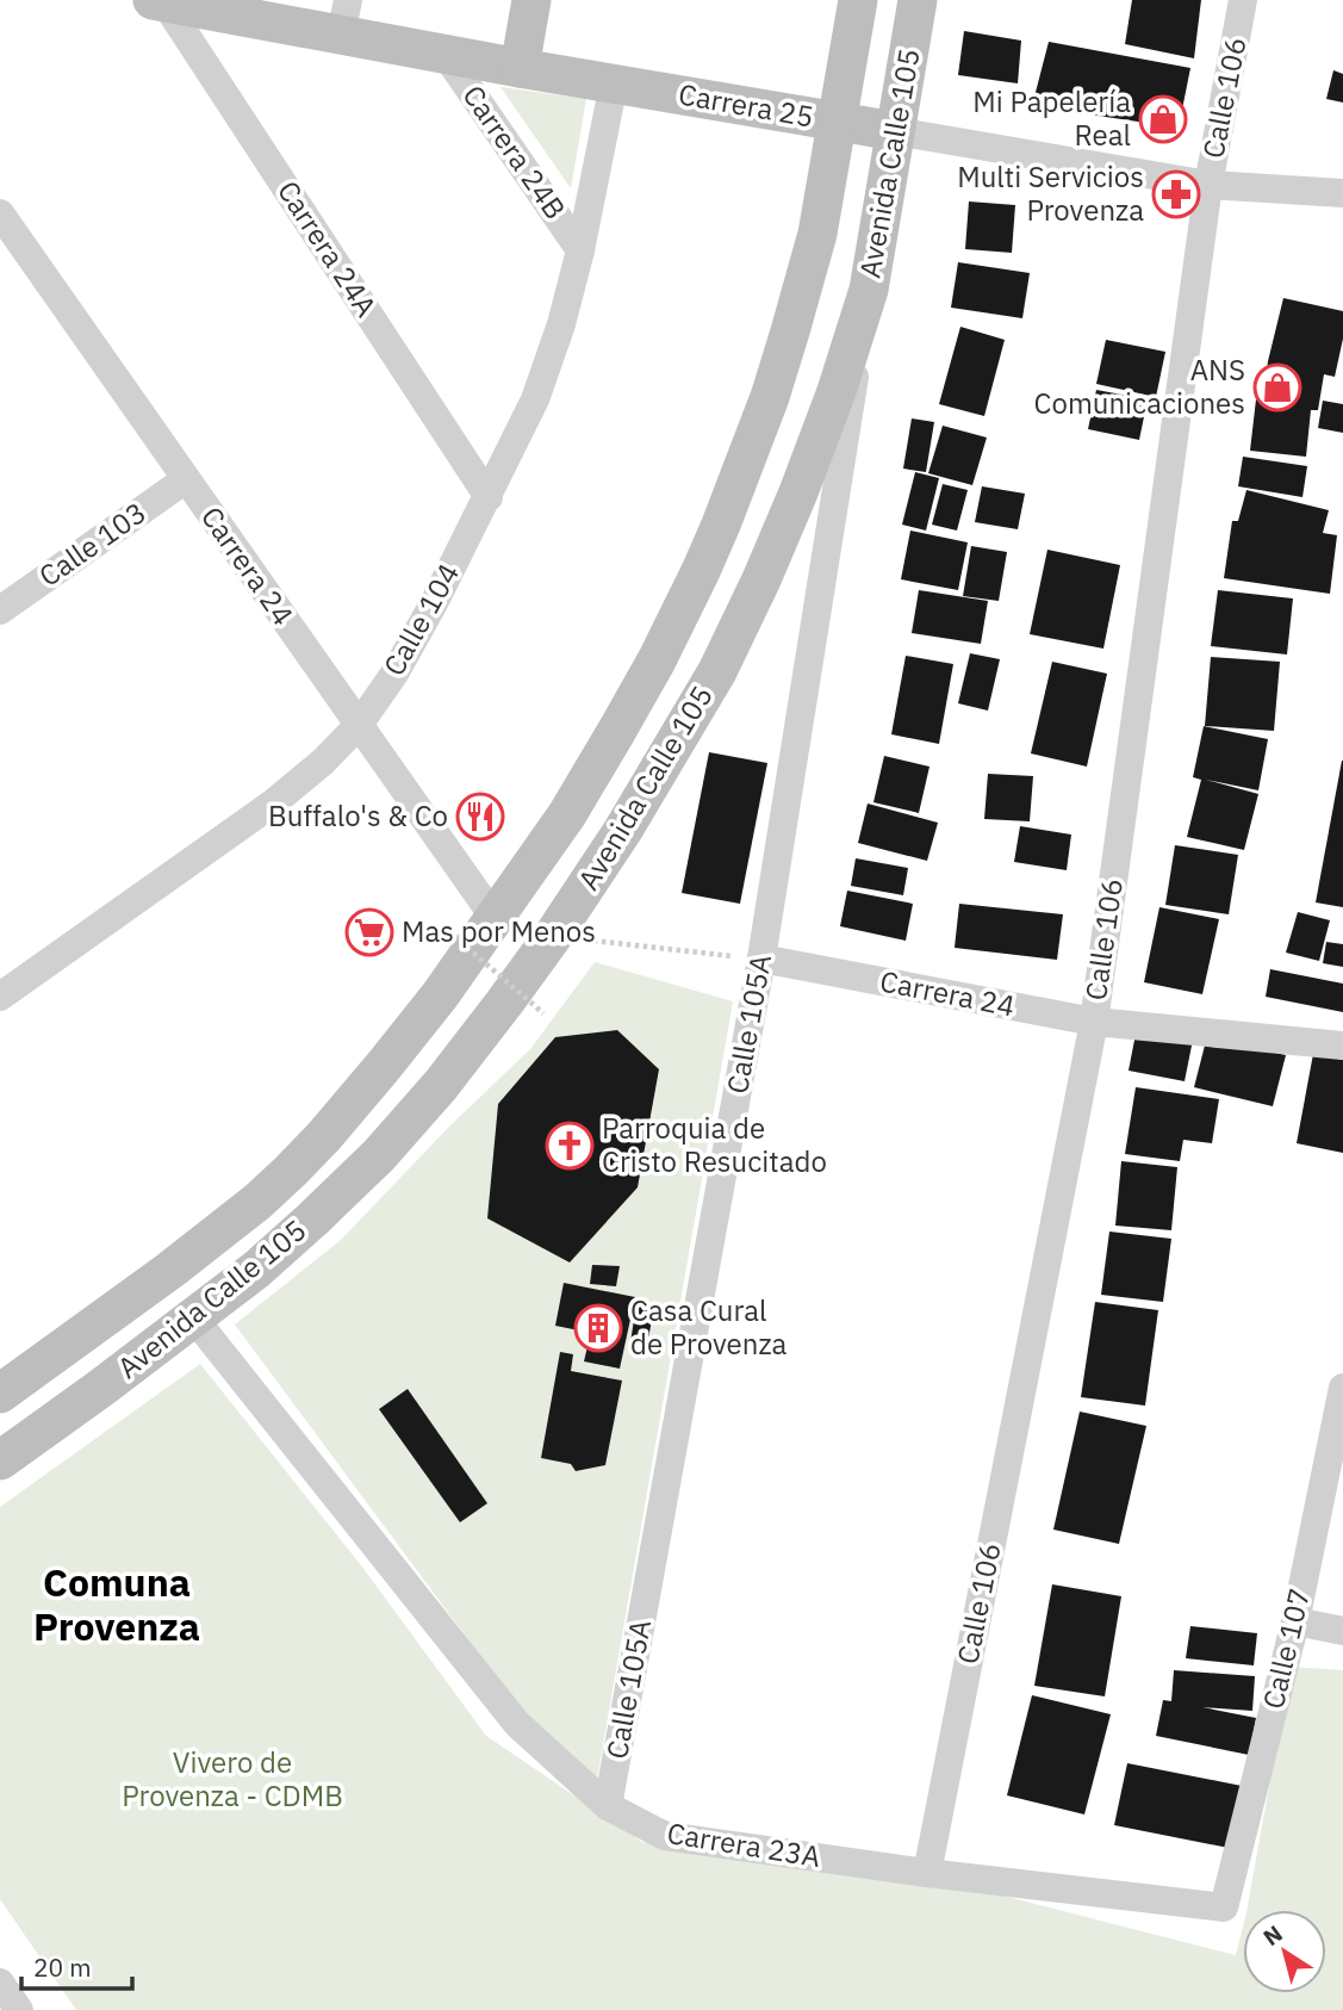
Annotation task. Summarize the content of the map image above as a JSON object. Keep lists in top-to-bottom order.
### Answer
{
  "streets": {
    "main road": ["Carrera 25", "Avenida Calle 105"],
    "street": [
      "Calle 106",
      "Carrera 24B",
      "Carrera 24A",
      "Calle 103",
      "Carrera 24",
      "Calle 104",
      "Calle 105A",
      "Calle 107",
      "Carrera 23A"
    ]
  },
  "crossings": [
    ["Calle 106", "Carrera 25"],
    ["Calle 106", "Carrera 24"],
    ["Calle 106", "Carrera 23A"],
    ["Carrera 25", "Carrera 24B"],
    ["Carrera 25", "Avenida Calle 105"],
    ["Carrera 25", "Carrera 24A"],
    ["Carrera 25", "Calle 104"],
    ["Carrera 24B", "Calle 104"],
    ["Avenida Calle 105", "Carrera 24"],
    ["Avenida Calle 105", "Calle 105A"],
    ["Avenida Calle 105", "Carrera 23A"],
    ["Carrera 24A", "Calle 104"],
    ["Calle 103", "Carrera 24"],
    ["Carrera 24", "Calle 104"],
    ["Carrera 24", "Calle 105A"],
    ["Calle 105A", "Carrera 23A"],
    ["Calle 107", "Carrera 23A"]
  ],
  "districts": ["Comuna Provenza"],
  "parks": ["Vivero de Provenza - CDMB"],
  "places": {
    "shop": ["Mi Papelería Real", "ANS Comunicaciones"],
    "pharmacy": ["Multi Servicios Provenza"],
    "restaurant": ["Buffalo's & Co"],
    "supermarket": ["Mas por Menos"],
    "church": ["Parroquia de Cristo Resucitado"],
    "building": ["Casa Cural de Provenza"]
  },
  "scale_bar": "20 m",
  "north": "top left"
}
